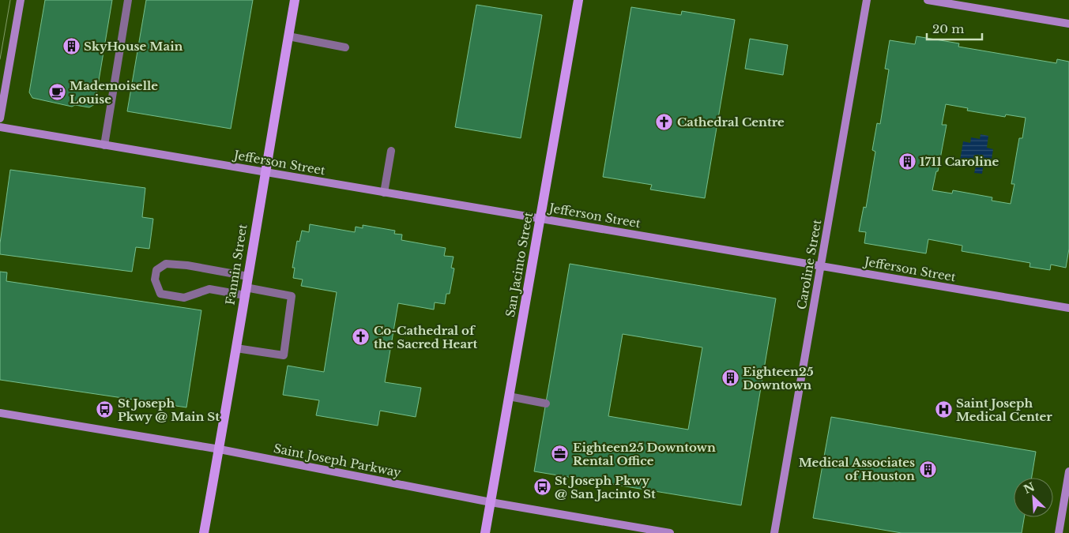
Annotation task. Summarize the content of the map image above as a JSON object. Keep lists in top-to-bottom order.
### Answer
{
  "streets": {
    "main road": ["Fannin Street", "San Jacinto Street"],
    "street": ["Jefferson Street", "Caroline Street", "Saint Joseph Parkway"]
  },
  "crossings": [
    ["Jefferson Street", "Fannin Street"],
    ["Jefferson Street", "San Jacinto Street"],
    ["Jefferson Street", "Caroline Street"],
    ["Fannin Street", "Saint Joseph Parkway"],
    ["San Jacinto Street", "Saint Joseph Parkway"]
  ],
  "places": {
    "building": [
      "SkyHouse Main",
      "1711 Caroline",
      "Eighteen25 Downtown",
      "Medical Associates of Houston"
    ],
    "cafe": ["Mademoiselle Louise"],
    "church": ["Cathedral Centre", "Co-Cathedral of the Sacred Heart"],
    "bus stop": ["St Joseph Pkwy @ Main St", "St Joseph Pkwy @ San Jacinto St"],
    "hospital": ["Saint Joseph Medical Center"],
    "office": ["Eighteen25 Downtown Rental Office"]
  },
  "scale_bar": "20 m",
  "north": "top left"
}
